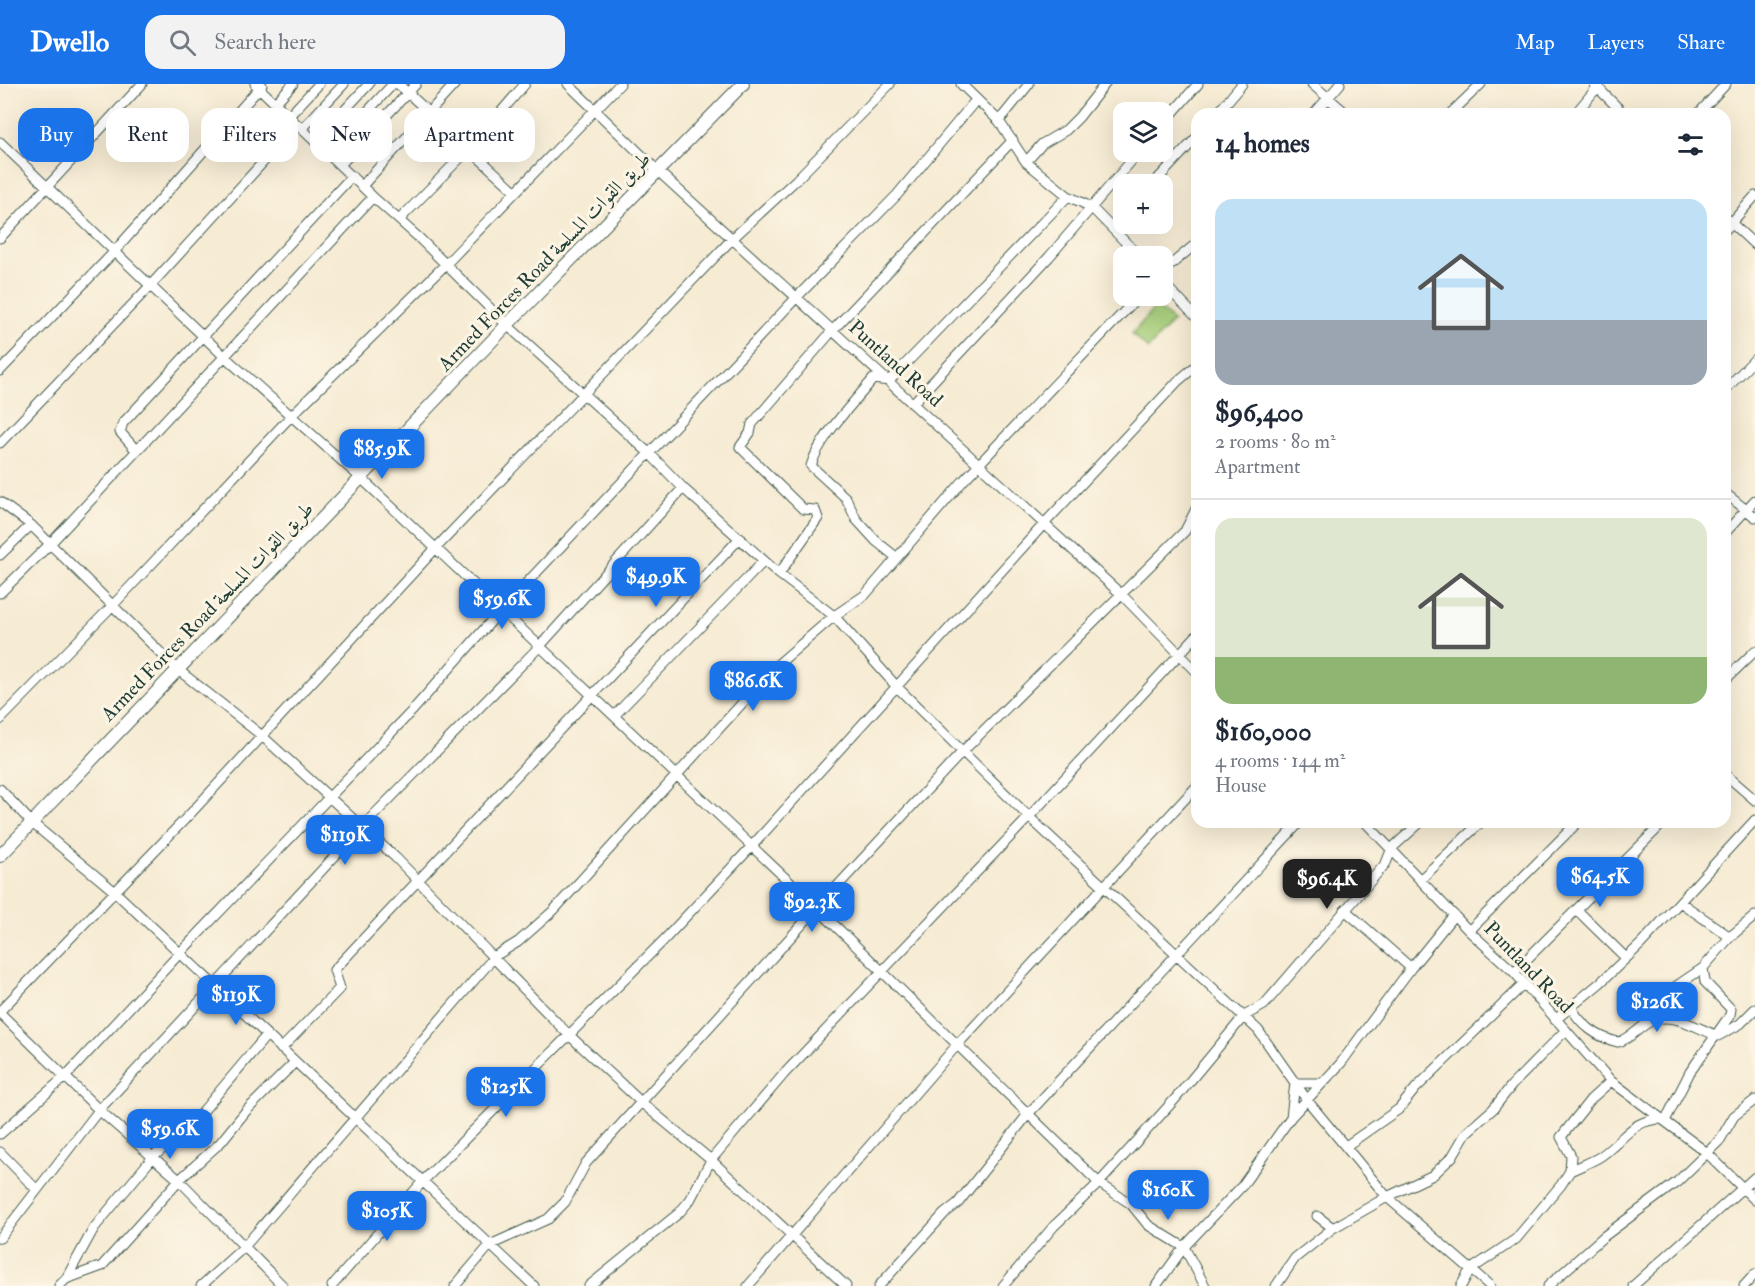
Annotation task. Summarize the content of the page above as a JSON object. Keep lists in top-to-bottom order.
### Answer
{
  "streets": {
    "street": ["Armed Forces Road طريق القوات المسلحة", "Puntland Road"]
  },
  "crossings": [
    ["Armed Forces Road طريق القوات المسلحة", "Puntland Road"]
  ],
  "page": {
    "header": "Dwello",
    "search": "Search here",
    "nav": ["Map", "Layers", "Share"],
    "map_buttons": ["+", "−"],
    "chip": [
      "Buy",
      "Rent",
      "Filters",
      "New",
      "Apartment"
    ],
    "heading": "14 homes",
    "list": [
      {
        "name": "$96,400",
        "note": "2 rooms · 80 m² · Apartment"
      },
      {
        "name": "$160,000",
        "note": "4 rooms · 144 m² · House"
      }
    ],
    "price": [
      "$85.9K",
      "$49.9K",
      "$59.6K",
      "$86.6K",
      "$119K",
      "$64.5K",
      "$96.4K",
      "$92.3K",
      "$119K",
      "$126K",
      "$125K",
      "$59.6K",
      "$160K",
      "$105K"
    ]
  }
}
